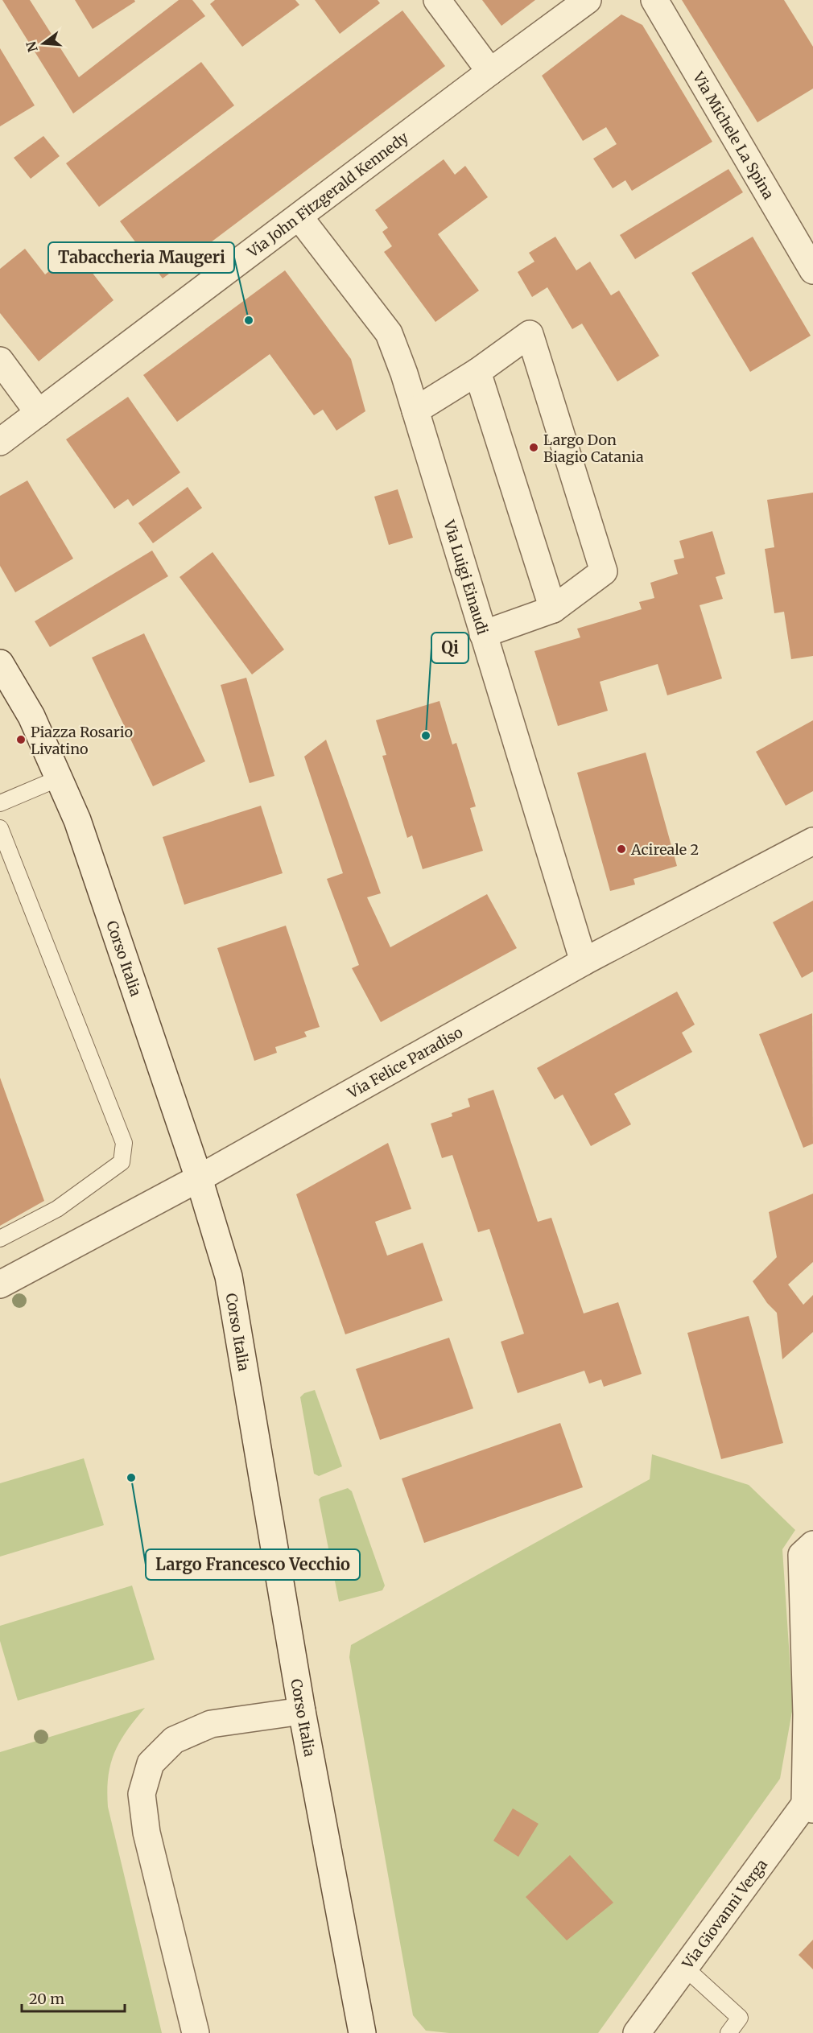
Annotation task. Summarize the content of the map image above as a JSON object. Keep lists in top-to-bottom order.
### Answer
{
  "streets": {
    "street": [
      "Via Michele La Spina",
      "Via John Fitzgerald Kennedy",
      "Via Luigi Einaudi",
      "Corso Italia",
      "Via Felice Paradiso",
      "Via Giovanni Verga"
    ]
  },
  "crossings": [
    ["Via John Fitzgerald Kennedy", "Via Luigi Einaudi"],
    ["Via Luigi Einaudi", "Via Felice Paradiso"],
    ["Corso Italia", "Via Felice Paradiso"]
  ],
  "places": [
    "Tabaccheria Maugeri",
    "Largo Don Biagio Catania",
    "Qi",
    "Piazza Rosario Livatino",
    "Acireale 2",
    "Largo Francesco Vecchio"
  ],
  "scale_bar": "20 m",
  "north": "left"
}
